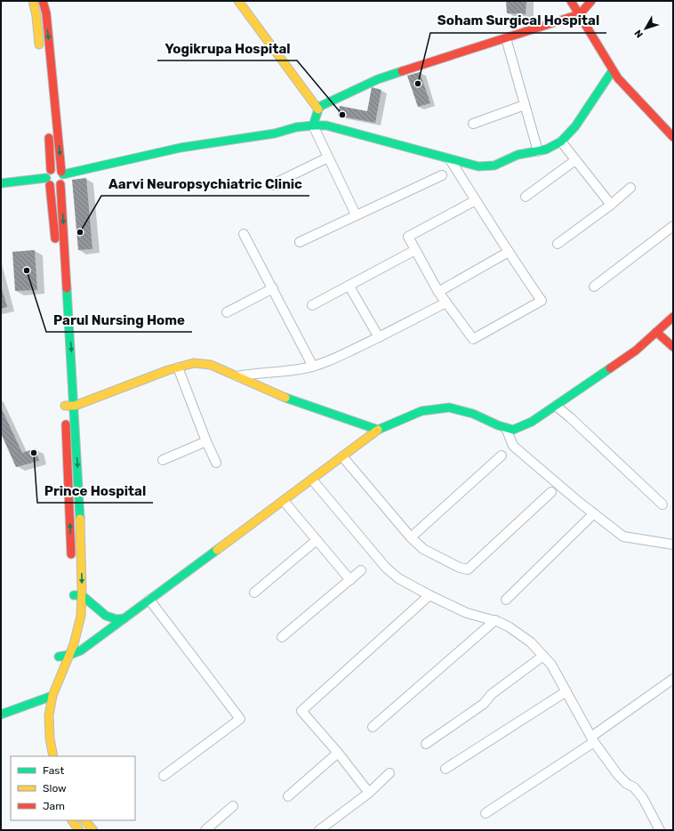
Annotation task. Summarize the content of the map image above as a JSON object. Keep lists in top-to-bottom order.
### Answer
{
  "places": [
    "Soham Surgical Hospital",
    "Yogikrupa Hospital",
    "Aarvi Neuropsychiatric Clinic",
    "Parul Nursing Home",
    "Prince Hospital"
  ],
  "legend": ["Fast", "Slow", "Jam"],
  "north": "bottom left"
}
